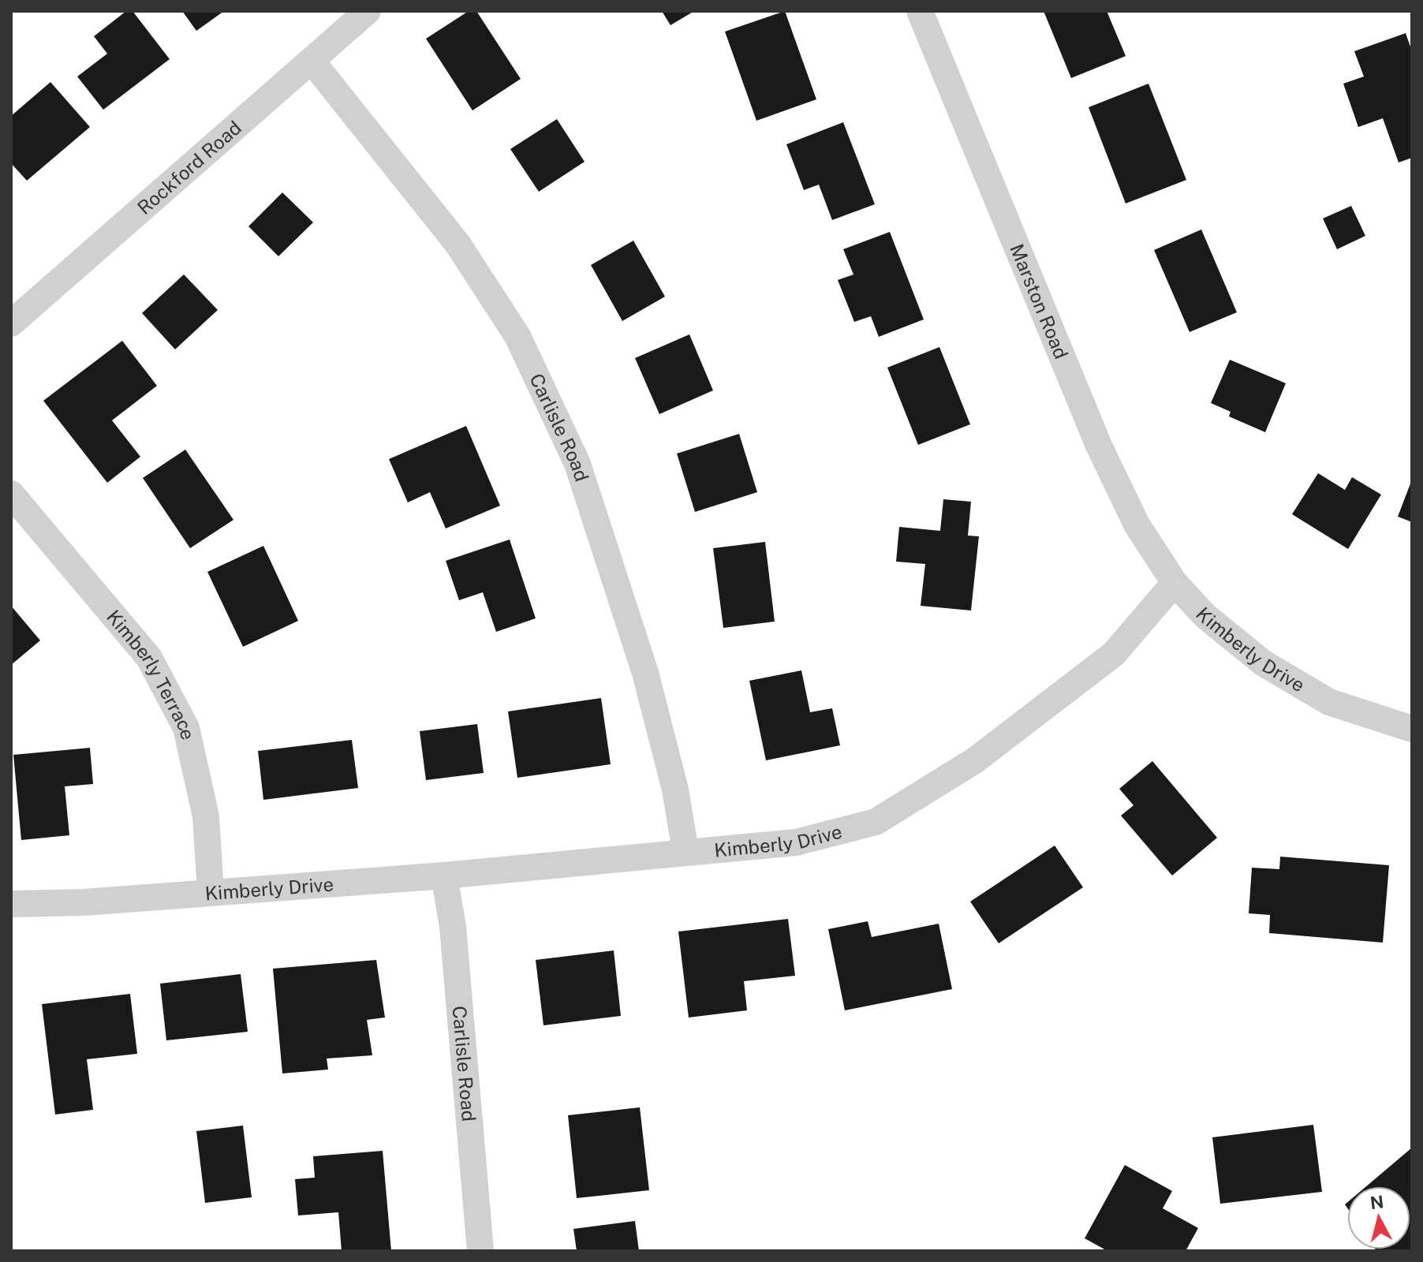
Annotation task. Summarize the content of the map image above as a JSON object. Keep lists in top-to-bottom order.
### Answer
{
  "streets": {
    "street": [
      "Rockford Road",
      "Marston Road",
      "Carlisle Road",
      "Kimberly Drive",
      "Kimberly Terrace"
    ]
  },
  "crossings": [
    ["Rockford Road", "Carlisle Road"],
    ["Marston Road", "Kimberly Drive"],
    ["Carlisle Road", "Kimberly Drive"],
    ["Kimberly Drive", "Kimberly Terrace"]
  ],
  "north": "top"
}
